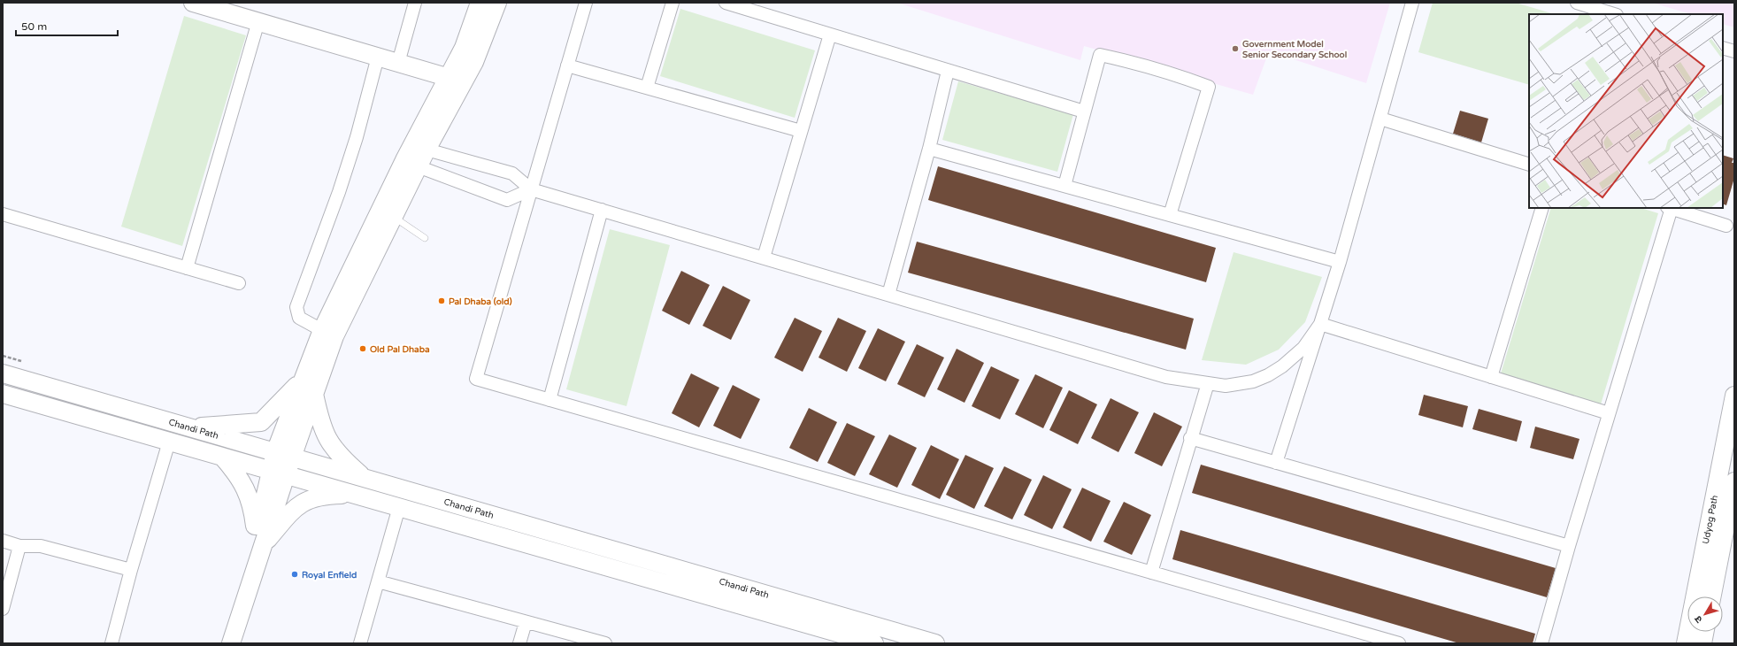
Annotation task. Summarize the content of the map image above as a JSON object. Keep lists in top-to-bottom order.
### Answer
{
  "streets": {
    "main road": ["Chandi Path", "Udyog Path"]
  },
  "places": [
    "Government Model Senior Secondary School",
    "Pal Dhaba (old)",
    "Old Pal Dhaba",
    "Royal Enfield"
  ],
  "scale_bar": "50 m",
  "north": "bottom left"
}
